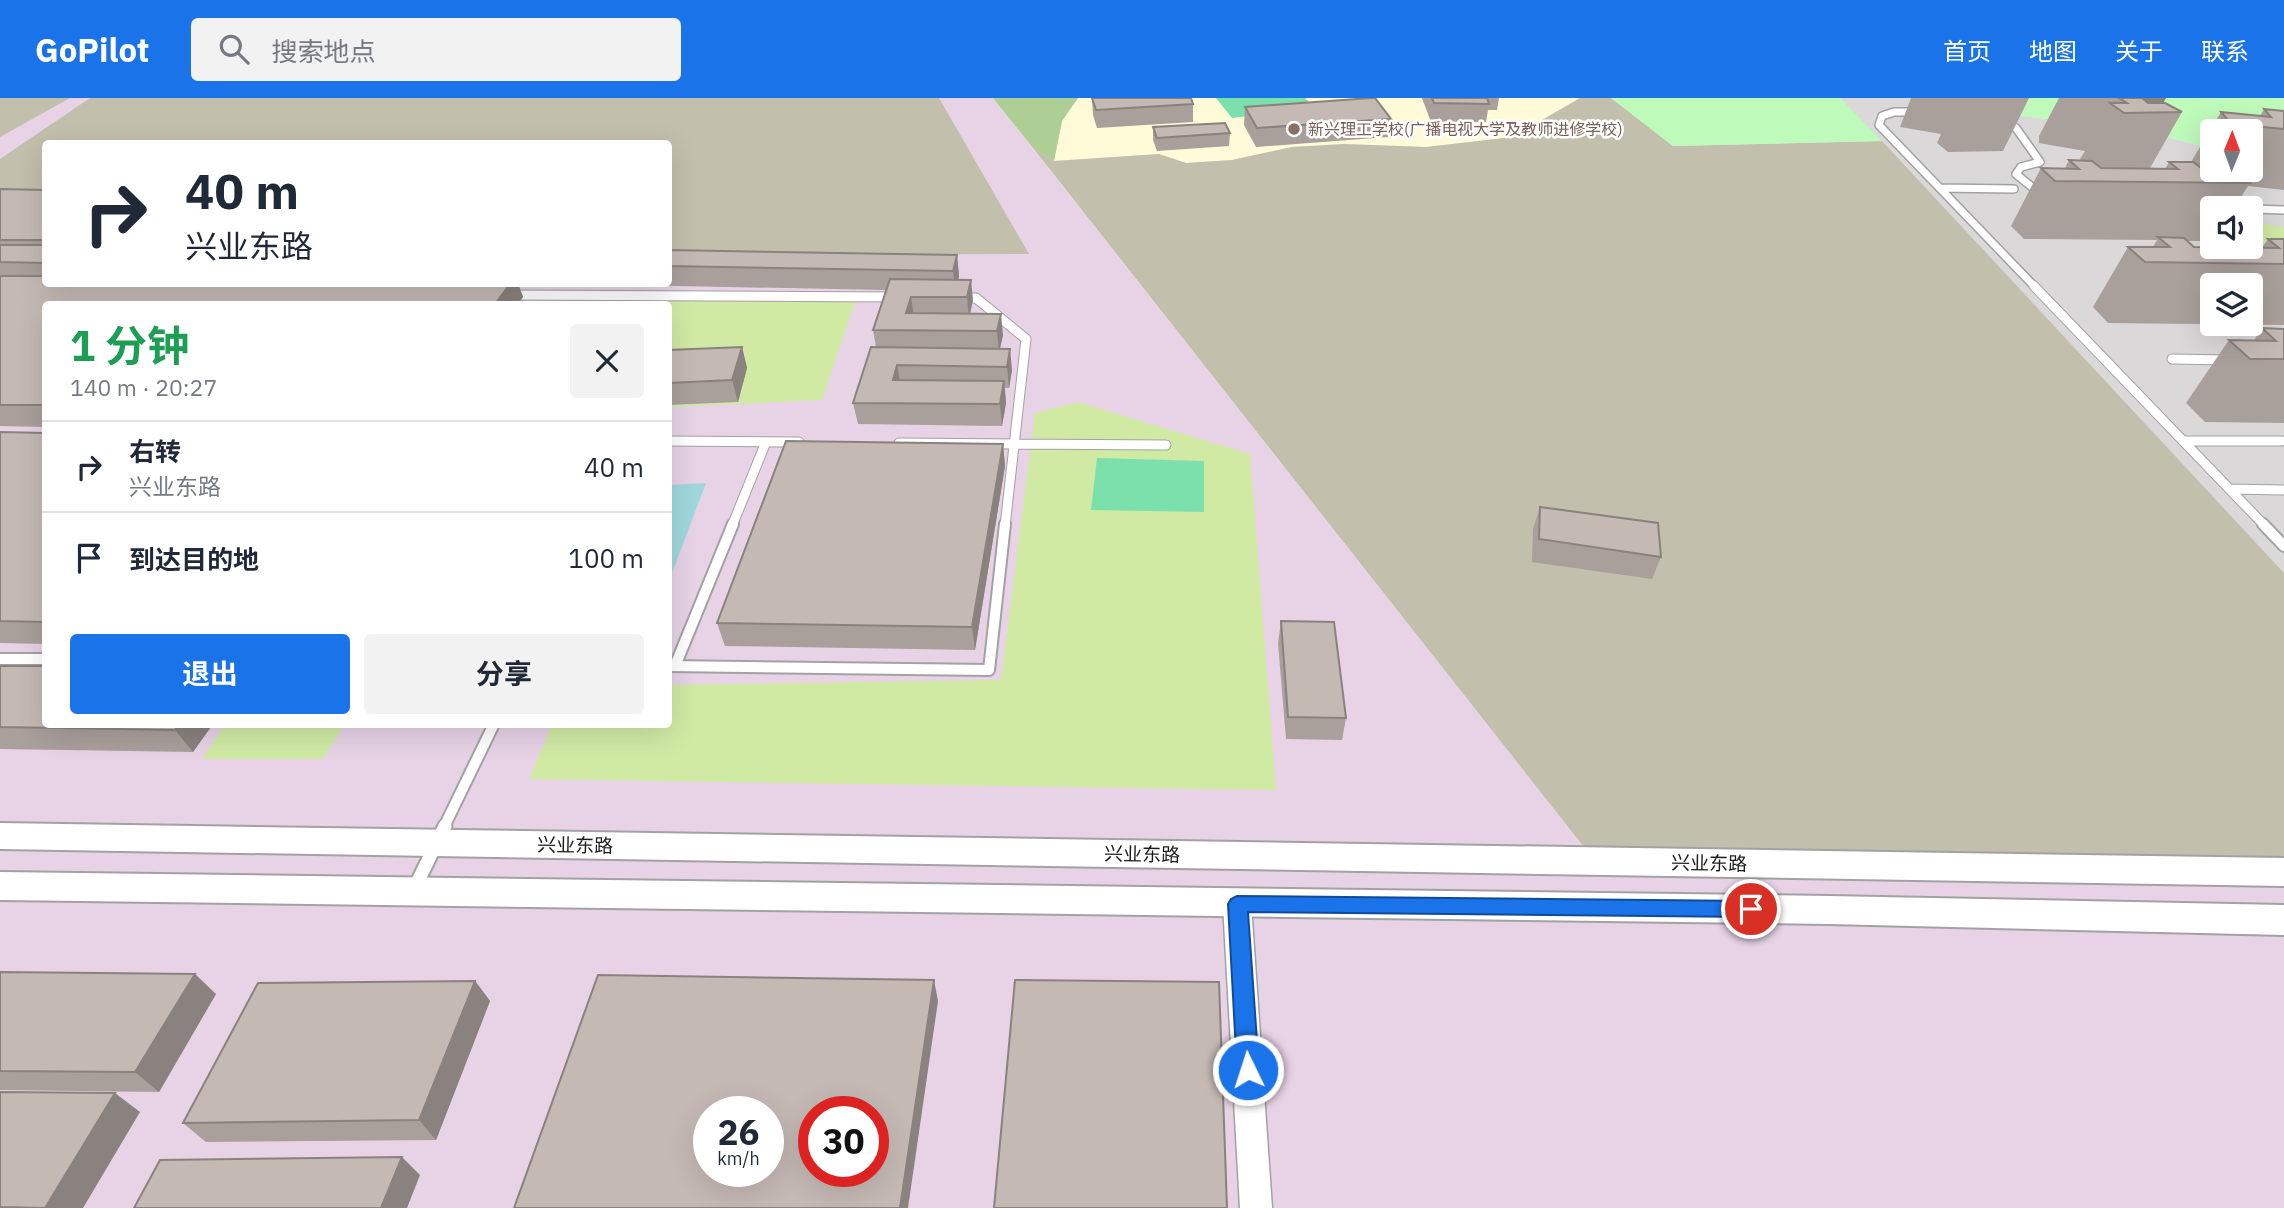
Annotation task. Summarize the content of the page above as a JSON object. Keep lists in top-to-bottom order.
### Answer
{
  "streets": {
    "street": ["兴业东路"]
  },
  "places": ["新兴理工学校(广播电视大学及教师进修学校)"],
  "north": "top",
  "page": {
    "header": "GoPilot",
    "search": "搜索地点",
    "nav": [
      "首页",
      "地图",
      "关于",
      "联系"
    ],
    "turn": ["40 m", "兴业东路"],
    "heading": ["1 分钟", "140 m · 20:27"],
    "list": [
      {
        "name": "右转",
        "note": "兴业东路",
        "value": "40 m"
      },
      {
        "name": "到达目的地",
        "value": "100 m"
      }
    ],
    "buttons": ["退出", "分享"],
    "speed": "26 km/h",
    "limit": "30"
  }
}
